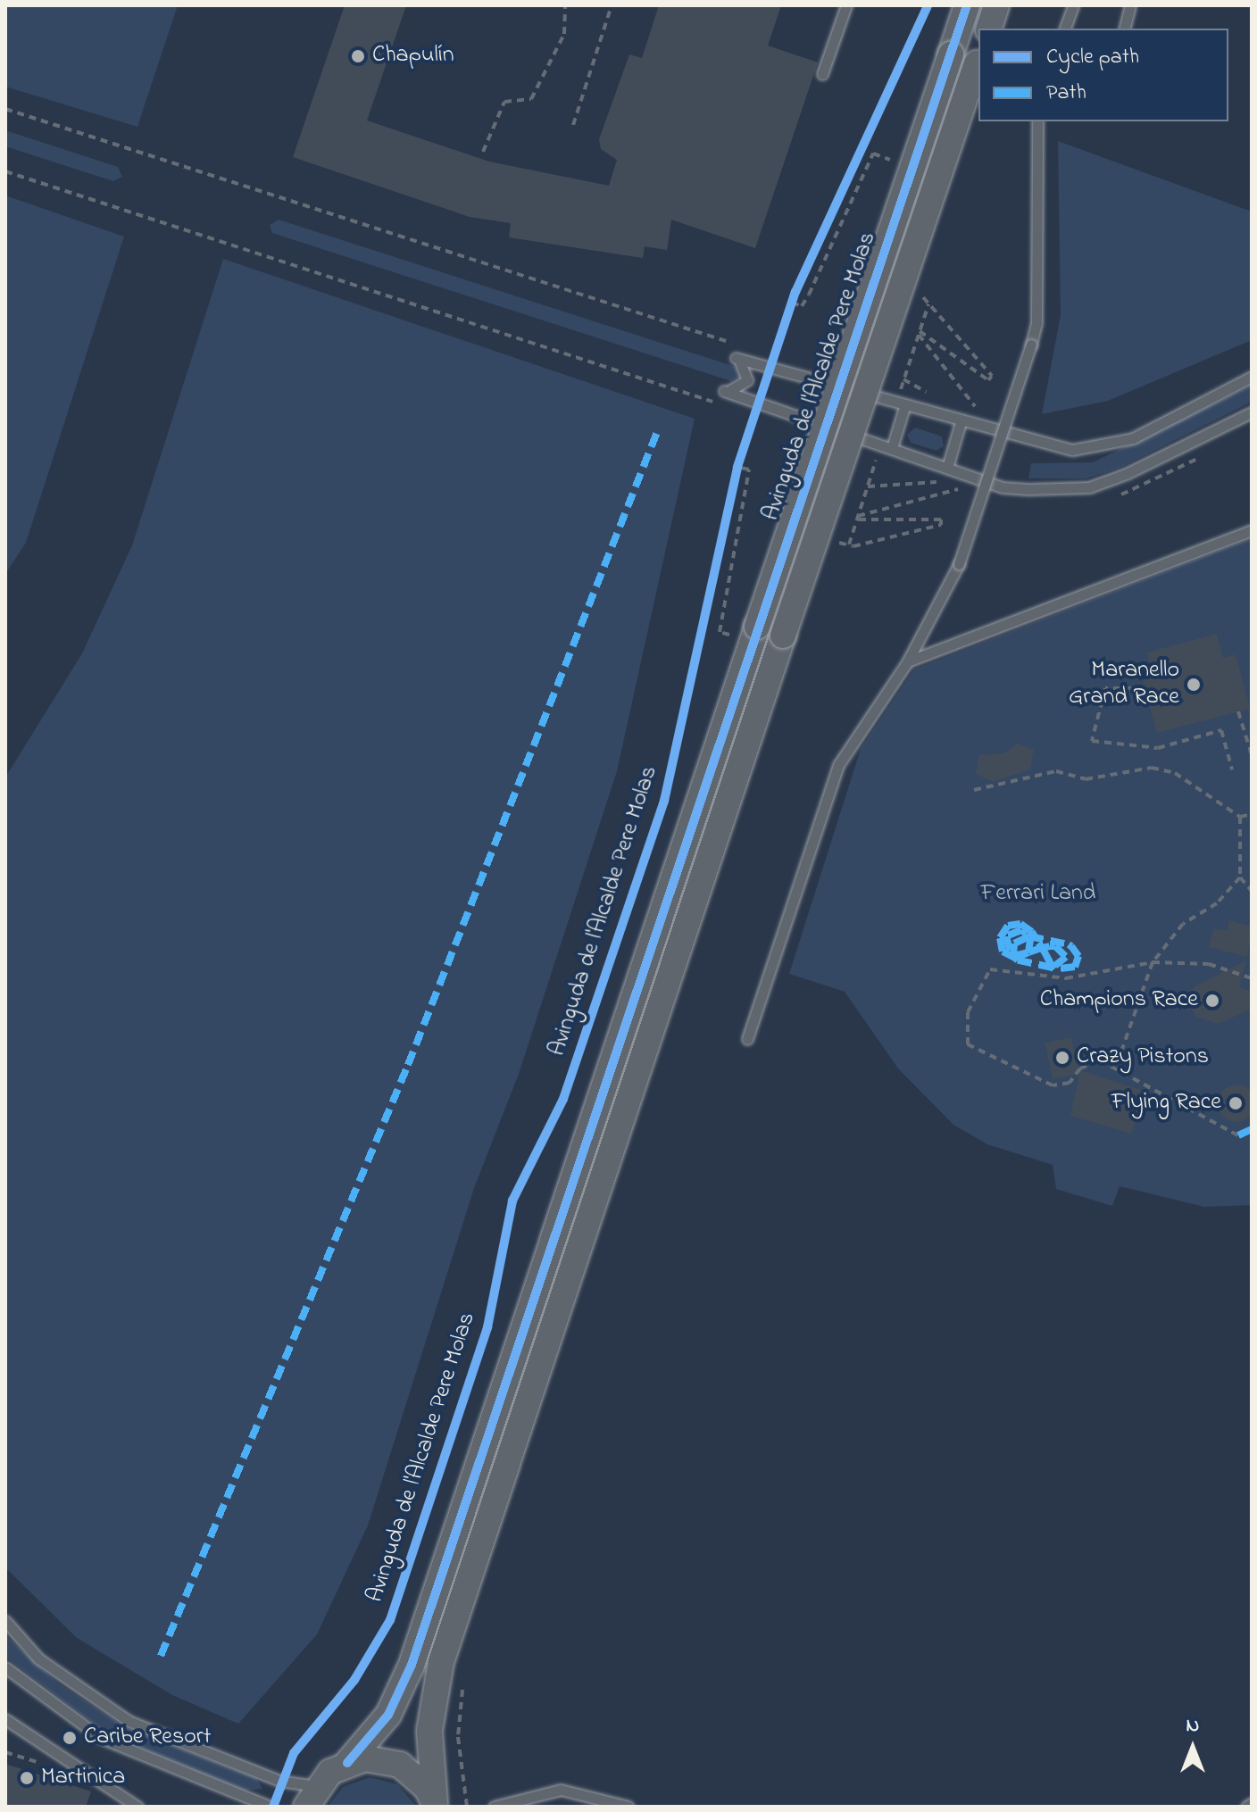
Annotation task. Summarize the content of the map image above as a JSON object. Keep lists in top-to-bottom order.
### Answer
{
  "streets": {
    "street": ["Avinguda de l'Alcalde Pere Molas"]
  },
  "parks": ["Ferrari Land"],
  "places": [
    "Chapulín",
    "Maranello Grand Race",
    "Champions Race",
    "Crazy Pistons",
    "Flying Race",
    "Caribe Resort",
    "Martinica"
  ],
  "legend": ["Cycle path", "Path"],
  "north": "top"
}
